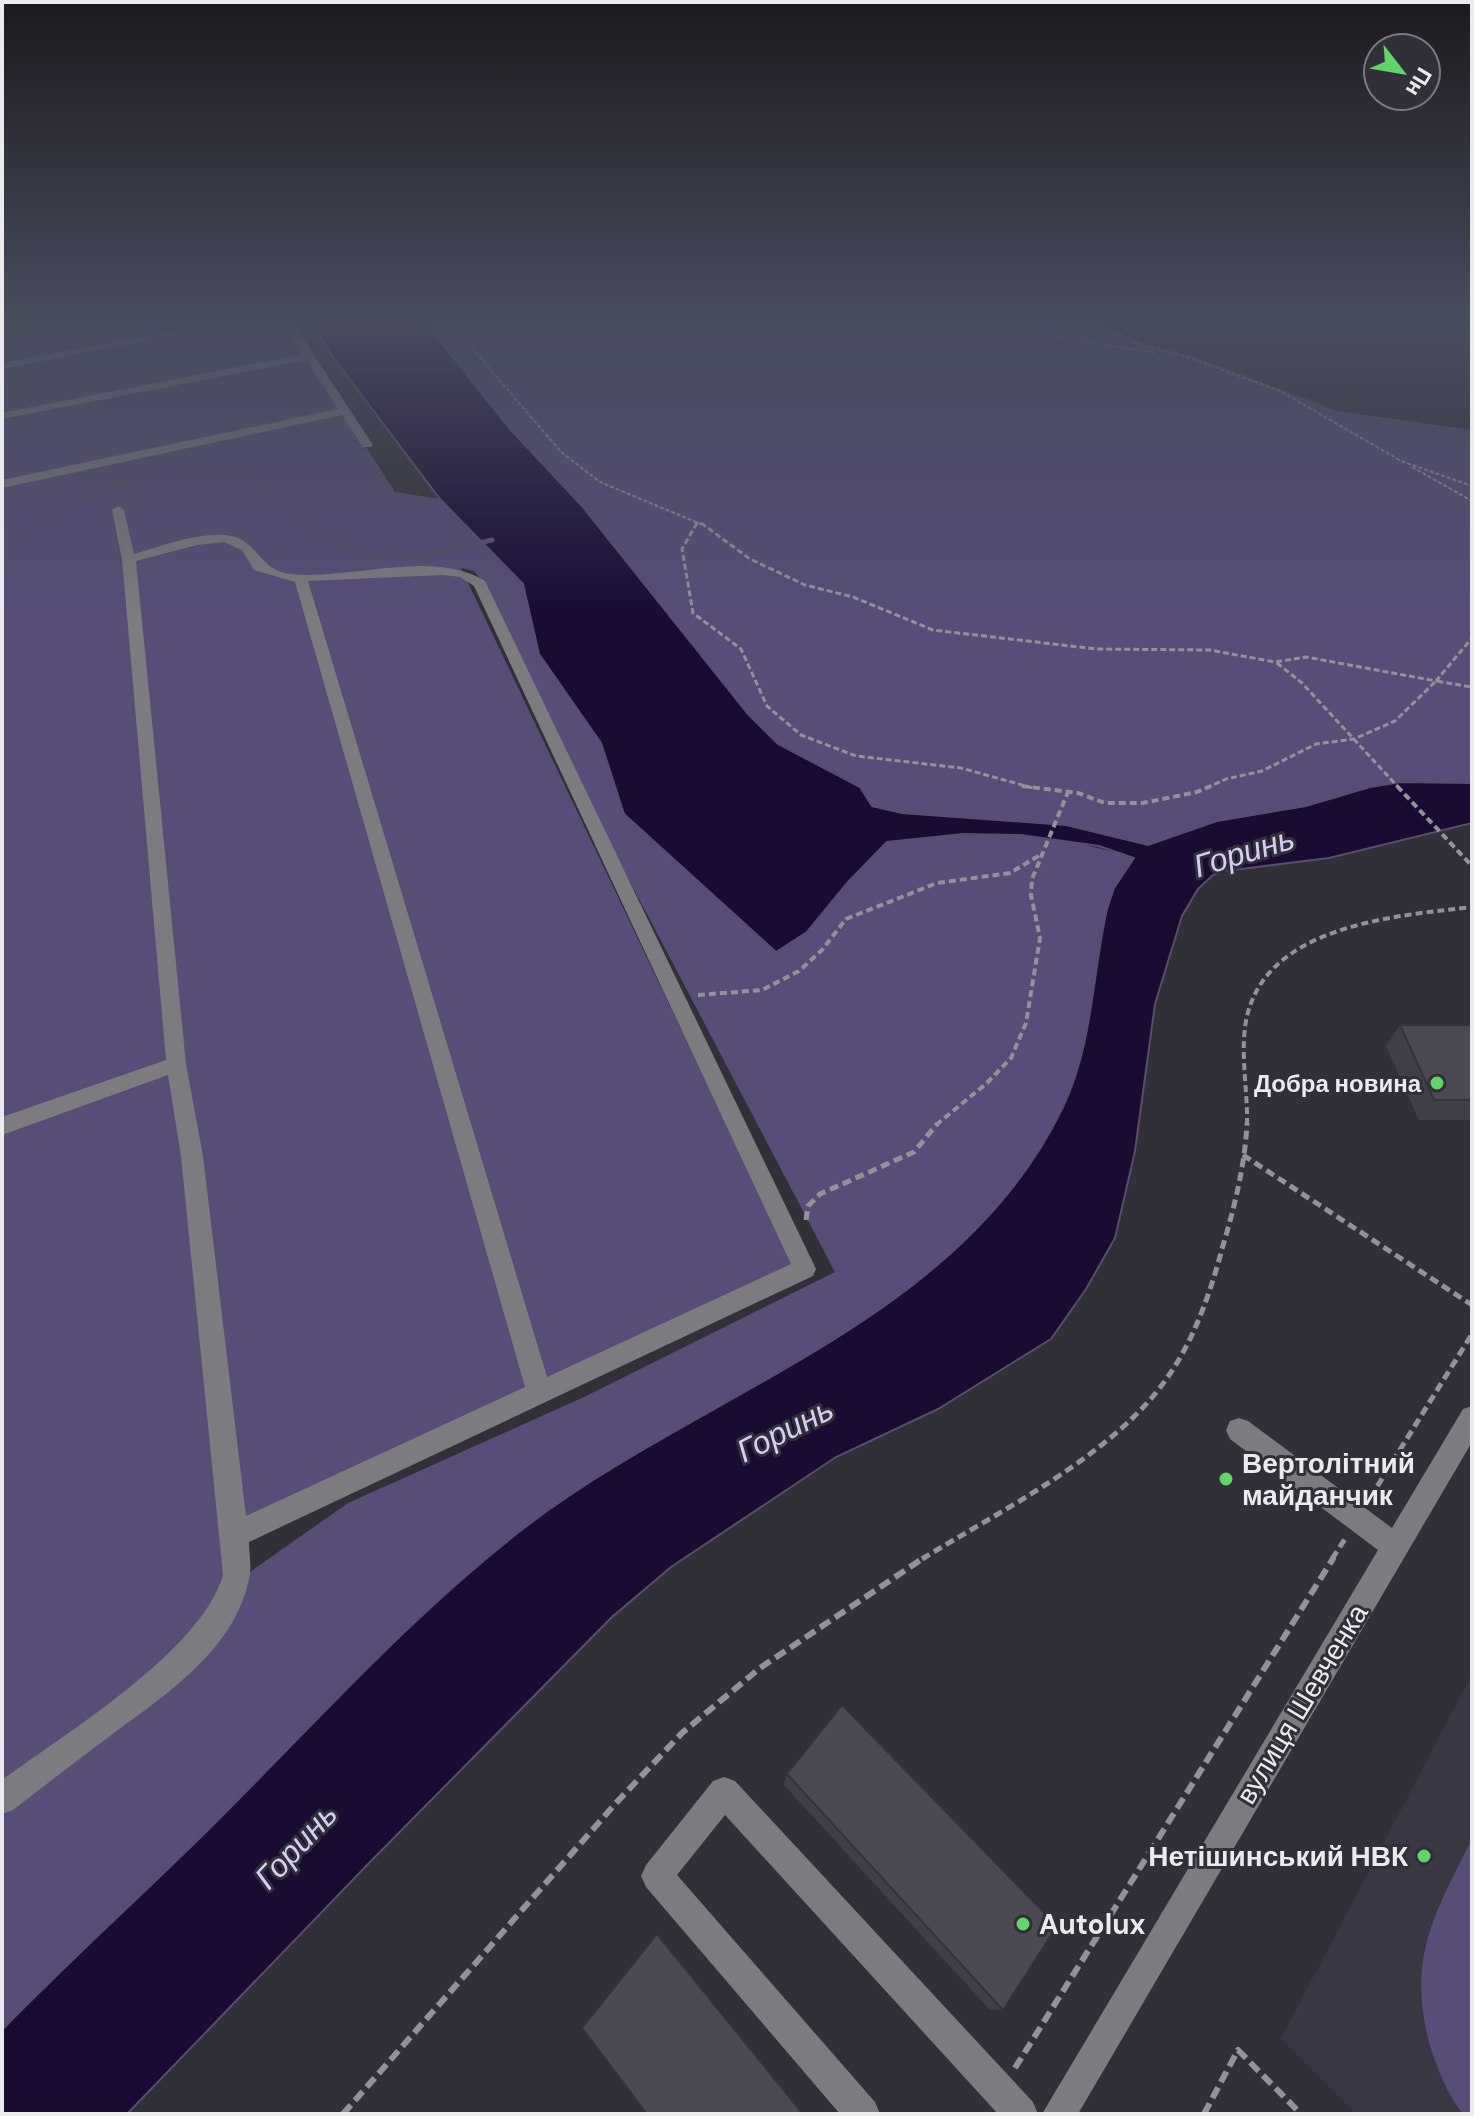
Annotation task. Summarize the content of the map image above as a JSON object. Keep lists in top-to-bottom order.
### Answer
{
  "streets": {
    "street": ["вулиця Шевченка"]
  },
  "water": ["Горинь"],
  "places": [
    "Добра новина",
    "Вертолітний майданчик",
    "Нетішинський НВК",
    "Autolux"
  ],
  "north": "bottom right"
}
